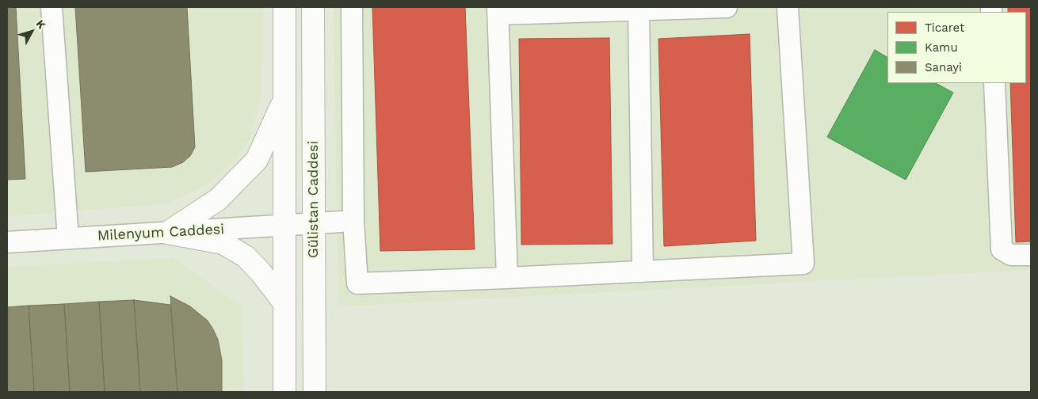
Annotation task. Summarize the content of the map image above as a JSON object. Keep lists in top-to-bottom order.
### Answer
{
  "streets": {
    "main road": ["Gülistan Caddesi"],
    "street": ["Milenyum Caddesi"]
  },
  "crossings": [
    ["Gülistan Caddesi", "Milenyum Caddesi"]
  ],
  "legend": ["Ticaret", "Kamu", "Sanayi"],
  "north": "top right"
}
